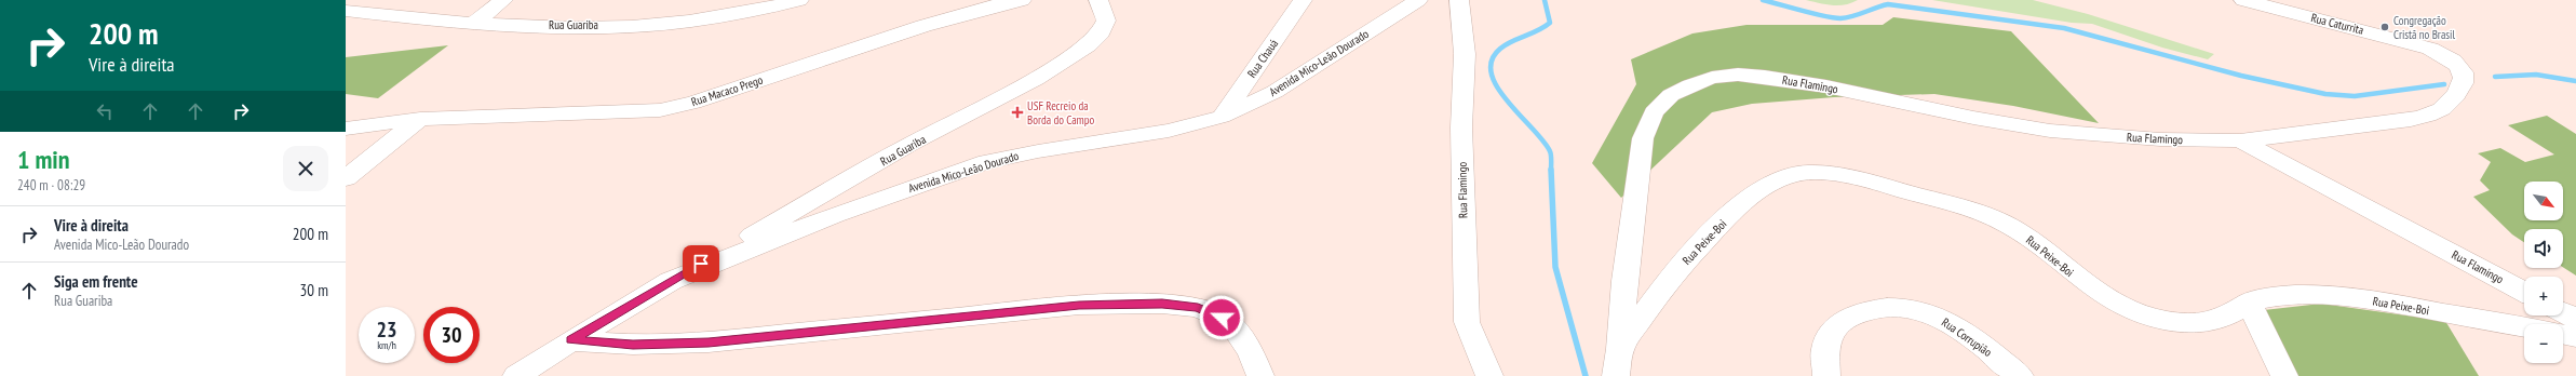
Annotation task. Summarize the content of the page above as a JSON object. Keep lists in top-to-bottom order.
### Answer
{
  "streets": {
    "street": [
      "Rua Caturrita",
      "Rua Guariba",
      "Rua Chauá",
      "Avenida Mico-Leão Dourado",
      "Rua Flamingo",
      "Rua Macaco Prego",
      "Rua Peixe-Boi",
      "Rua Corrupião"
    ]
  },
  "crossings": [
    ["Rua Caturrita", "Rua Flamingo"],
    ["Rua Guariba", "Avenida Mico-Leão Dourado"],
    ["Rua Chauá", "Avenida Mico-Leão Dourado"],
    ["Rua Flamingo", "Rua Peixe-Boi"]
  ],
  "places": {
    "other": ["Congregação Cristã no Brasil"],
    "health": ["USF Recreio da Borda do Campo"]
  },
  "north": "bottom right",
  "page": {
    "turn": ["200 m", "Vire à direita"],
    "heading": ["1 min", "240 m · 08:29"],
    "map_buttons": ["+", "−"],
    "list": [
      {
        "name": "Vire à direita",
        "note": "Avenida Mico-Leão Dourado",
        "value": "200 m"
      },
      {
        "name": "Siga em frente",
        "note": "Rua Guariba",
        "value": "30 m"
      }
    ],
    "speed": "23 km/h",
    "limit": "30"
  }
}
